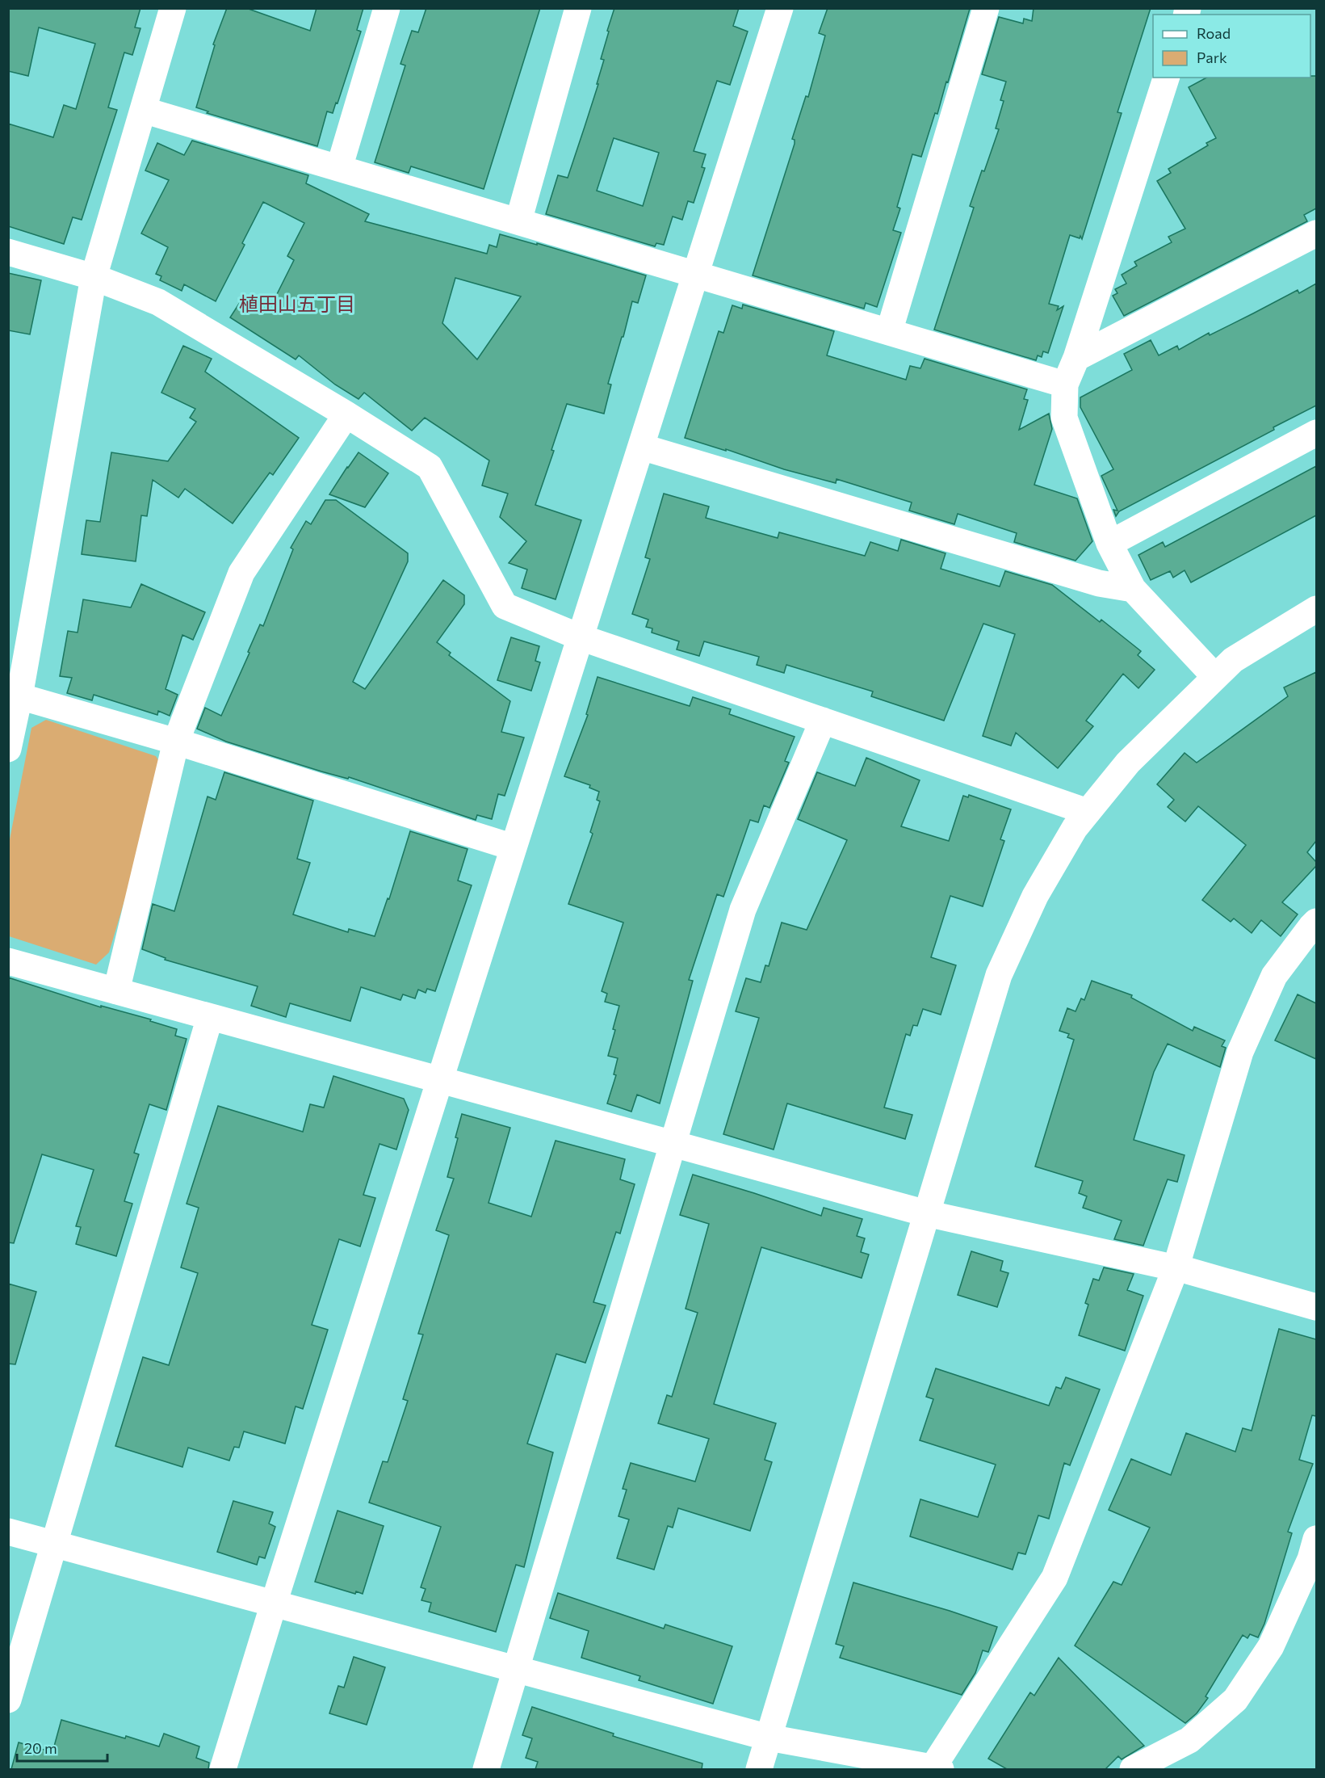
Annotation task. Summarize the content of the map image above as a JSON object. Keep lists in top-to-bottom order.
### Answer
{
  "districts": ["植田山五丁目"],
  "legend": ["Road", "Park"],
  "scale_bar": "20 m"
}
